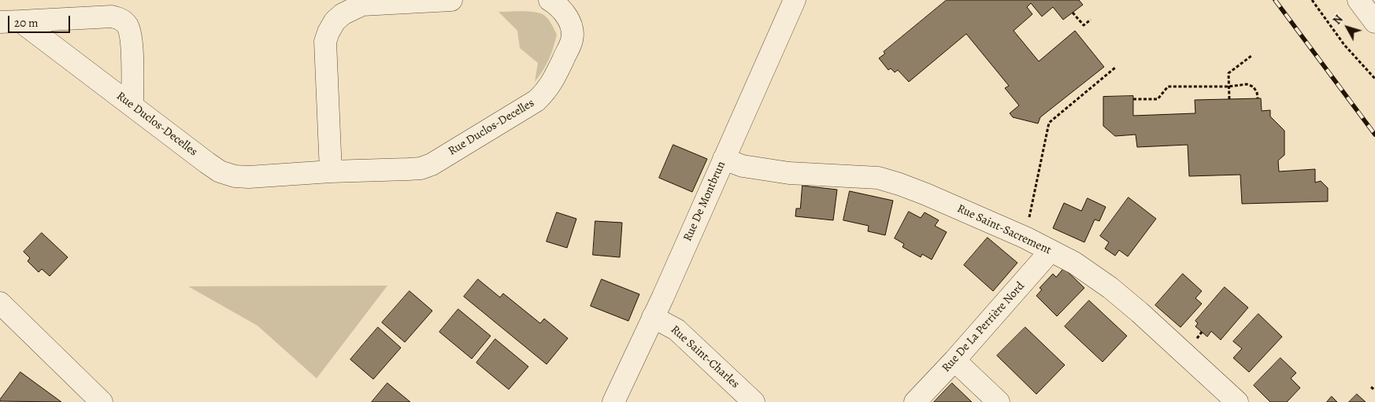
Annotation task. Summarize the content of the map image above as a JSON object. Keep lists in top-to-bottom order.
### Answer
{
  "streets": {
    "street": [
      "Rue Duclos-Decelles",
      "Rue De Montbrun",
      "Rue Saint-Sacrement",
      "Rue De La Perrière Nord",
      "Rue Saint-Charles"
    ]
  },
  "crossings": [
    ["Rue De Montbrun", "Rue Saint-Sacrement"],
    ["Rue De Montbrun", "Rue Saint-Charles"],
    ["Rue Saint-Sacrement", "Rue De La Perrière Nord"]
  ],
  "scale_bar": "20 m",
  "north": "top left"
}
